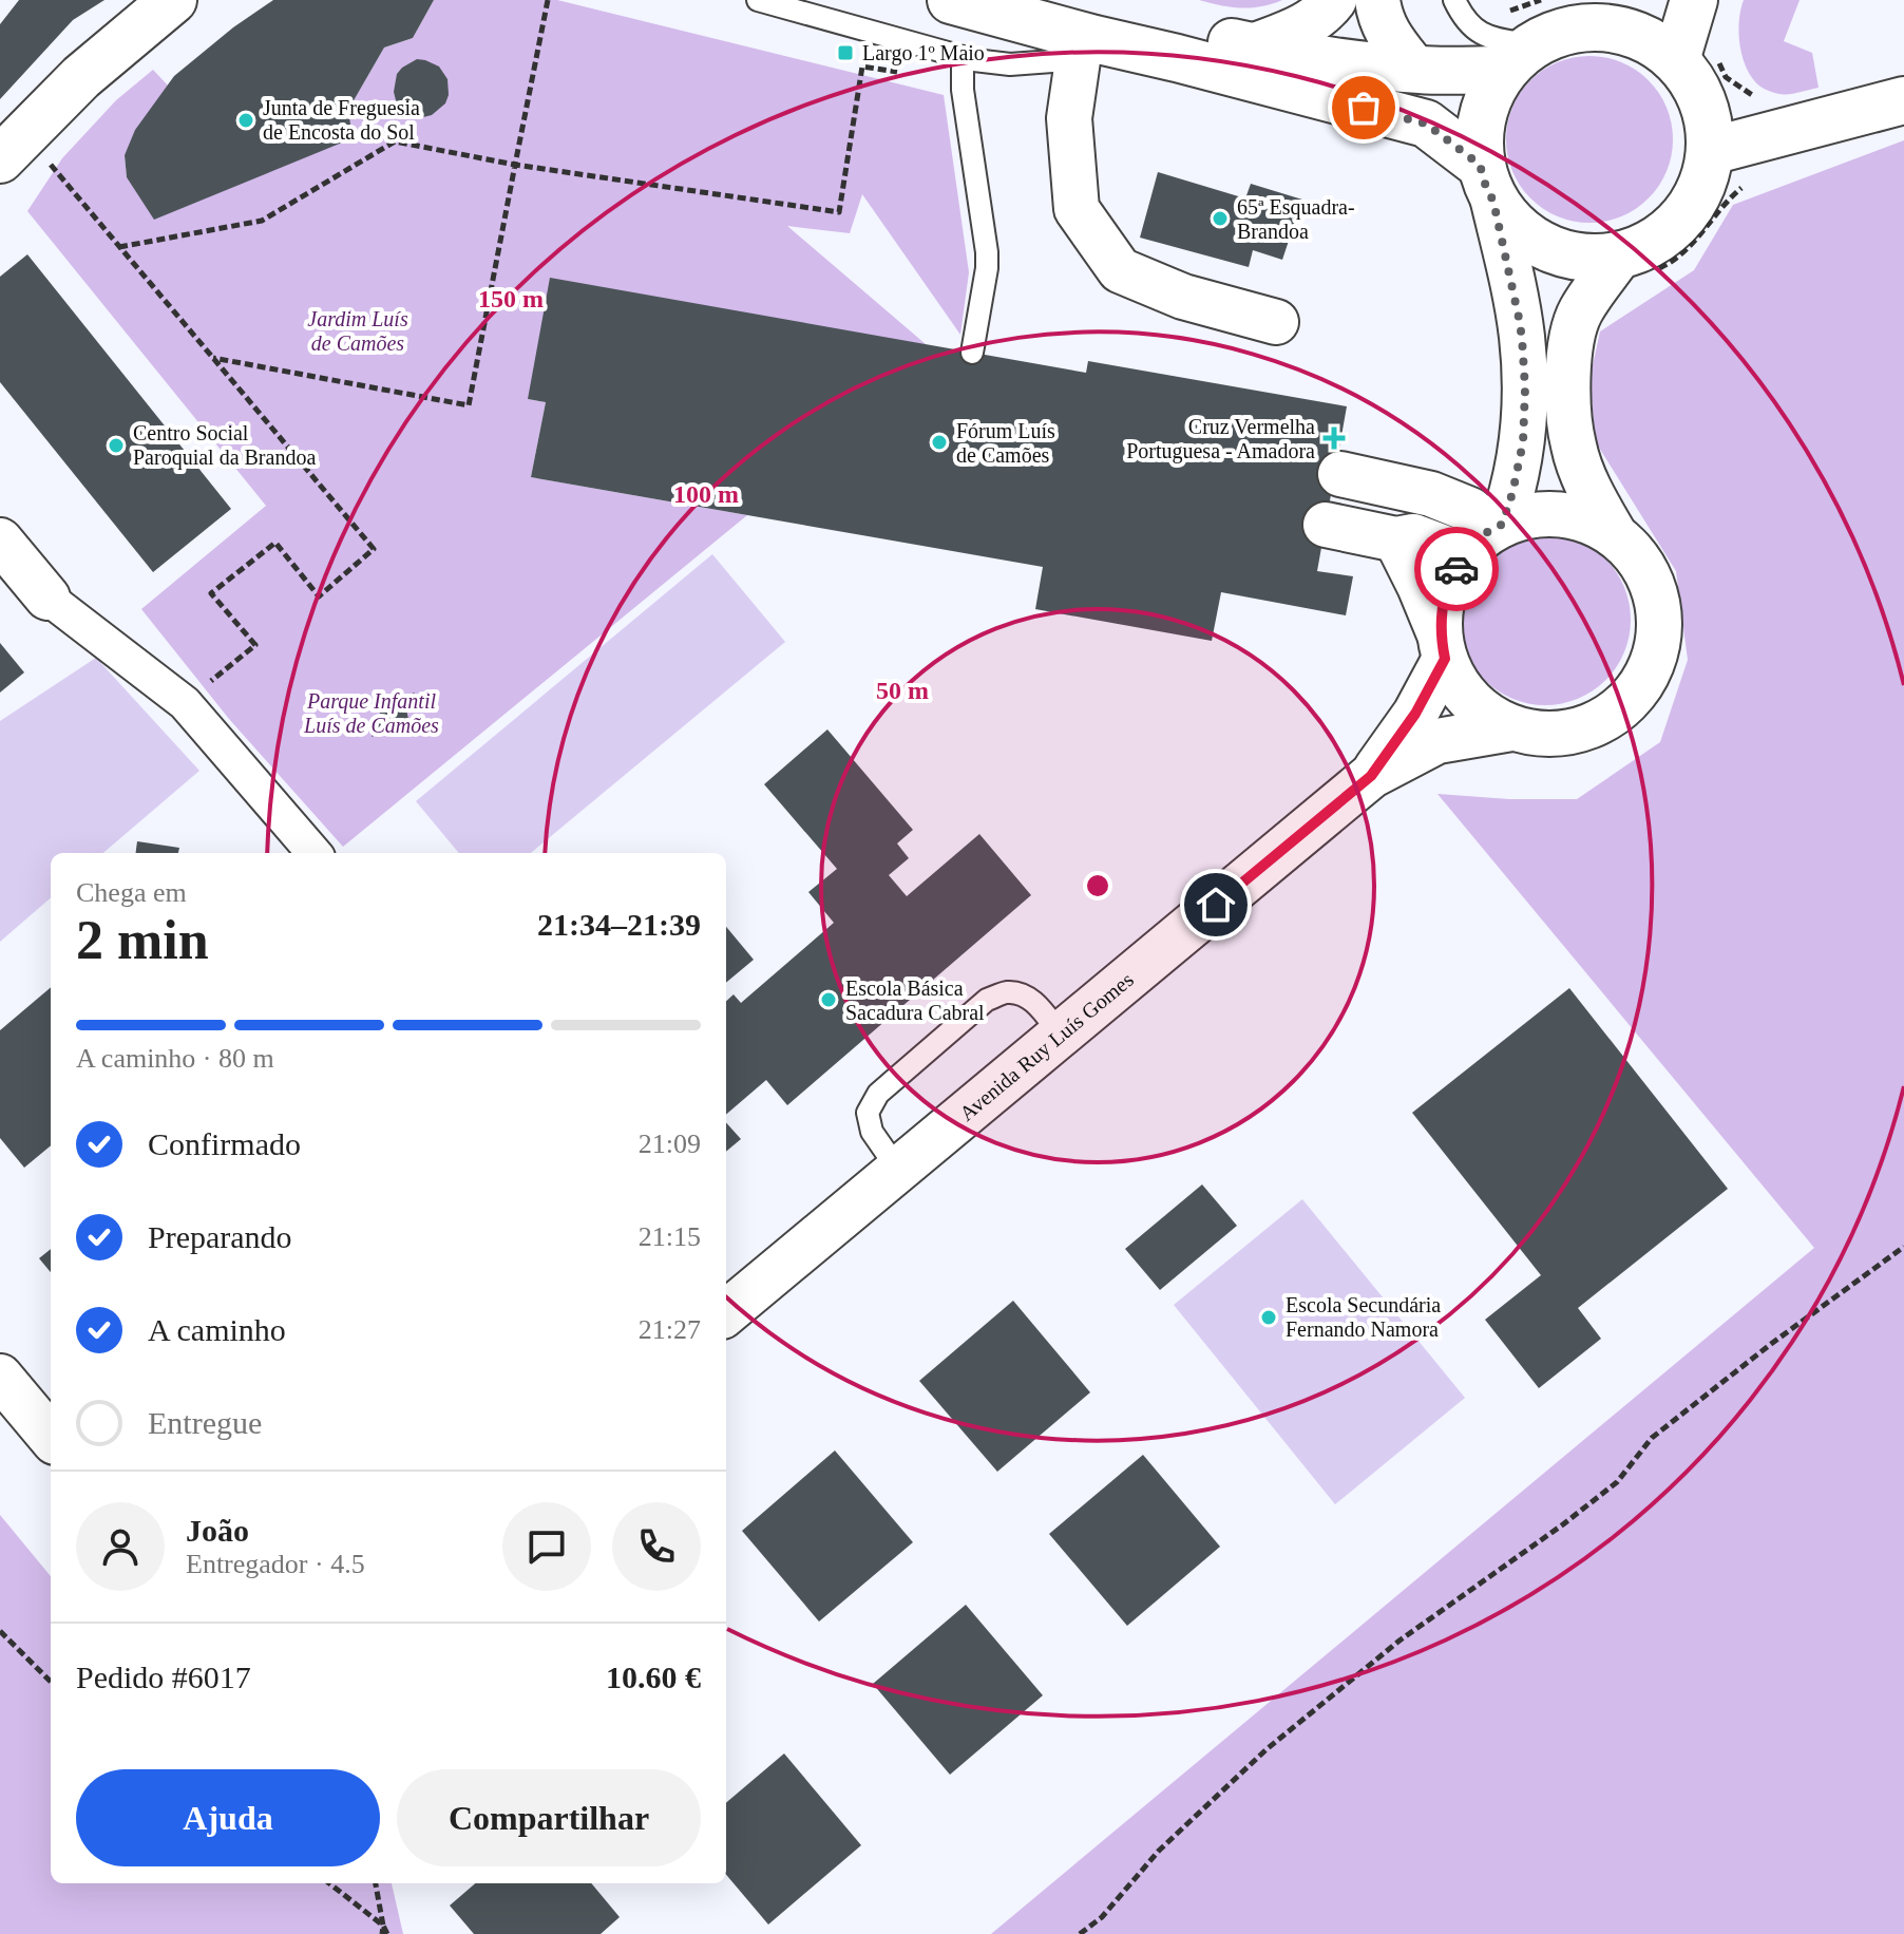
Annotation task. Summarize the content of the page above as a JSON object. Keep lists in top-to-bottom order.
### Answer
{
  "streets": {
    "street": ["Avenida Ruy Luís Gomes"]
  },
  "parks": ["Jardim Luís de Camões", "Parque Infantil Luís de Camões"],
  "places": {
    "transit": ["Largo 1º Maio"],
    "other": [
      "Junta de Freguesia de Encosta do Sol",
      "65ª Esquadra- Brandoa",
      "Fórum Luís de Camões",
      "Centro Social Paroquial da Brandoa",
      "Escola Básica Sacadura Cabral",
      "Escola Secundária Fernando Namora"
    ],
    "health": ["Cruz Vermelha Portuguesa - Amadora"]
  },
  "page": {
    "heading": ["2 min", "Chega em", "21:34–21:39"],
    "panel": [
      "João",
      "Entregador · 4.5",
      "Pedido #6017",
      "10.60 €"
    ],
    "bar": "A caminho · 80 m",
    "list": [
      ["Confirmado", "21:09"],
      ["Preparando", "21:15"],
      ["A caminho", "21:27"],
      "Entregue"
    ],
    "buttons": ["Ajuda", "Compartilhar"]
  },
  "rings": ["150 m", "100 m", "50 m"]
}
